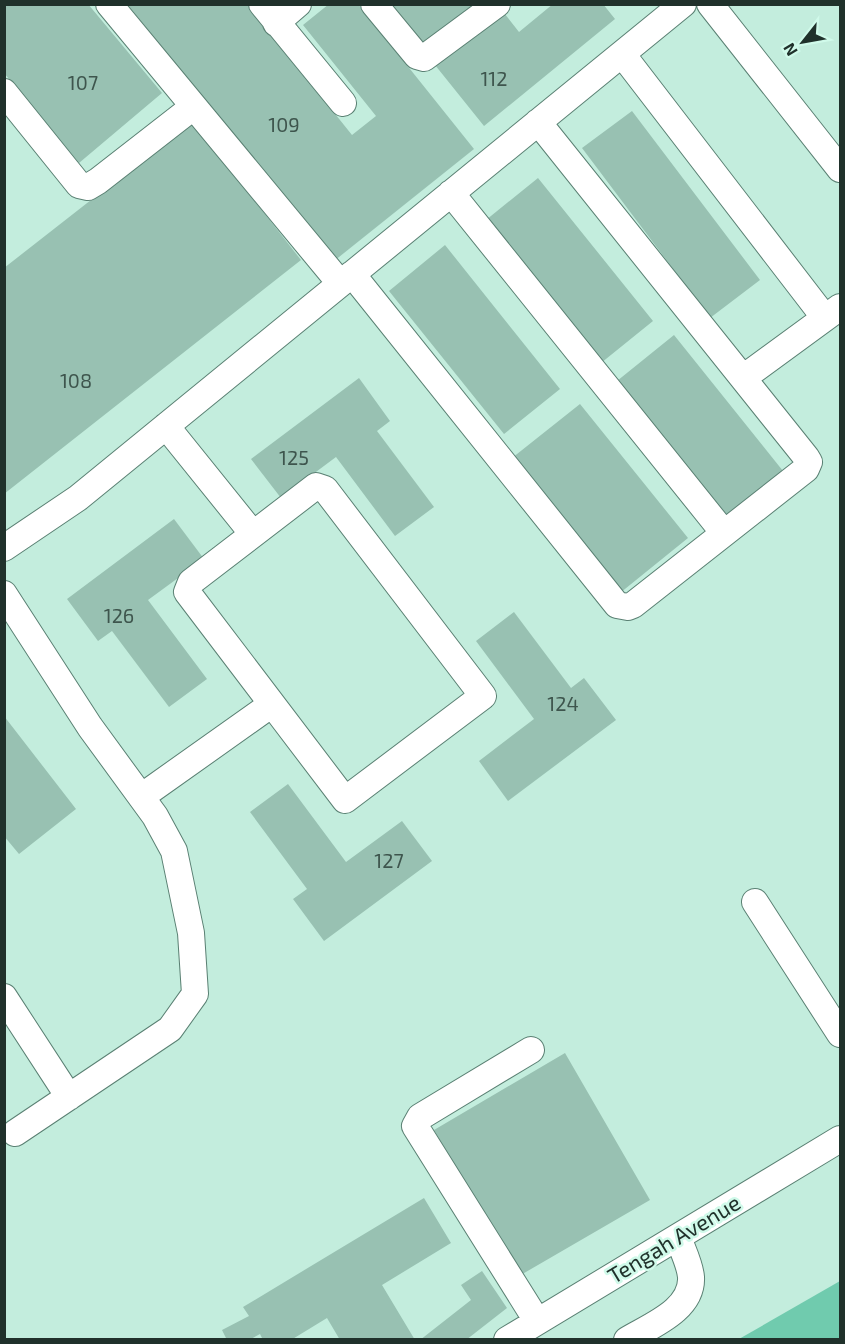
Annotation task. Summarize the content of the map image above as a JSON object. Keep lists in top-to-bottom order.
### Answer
{
  "streets": {
    "lane": ["Tengah Avenue"]
  },
  "house_numbers": [
    "112",
    "107",
    "109",
    "108",
    "125",
    "126",
    "124",
    "127"
  ],
  "north": "bottom left"
}
